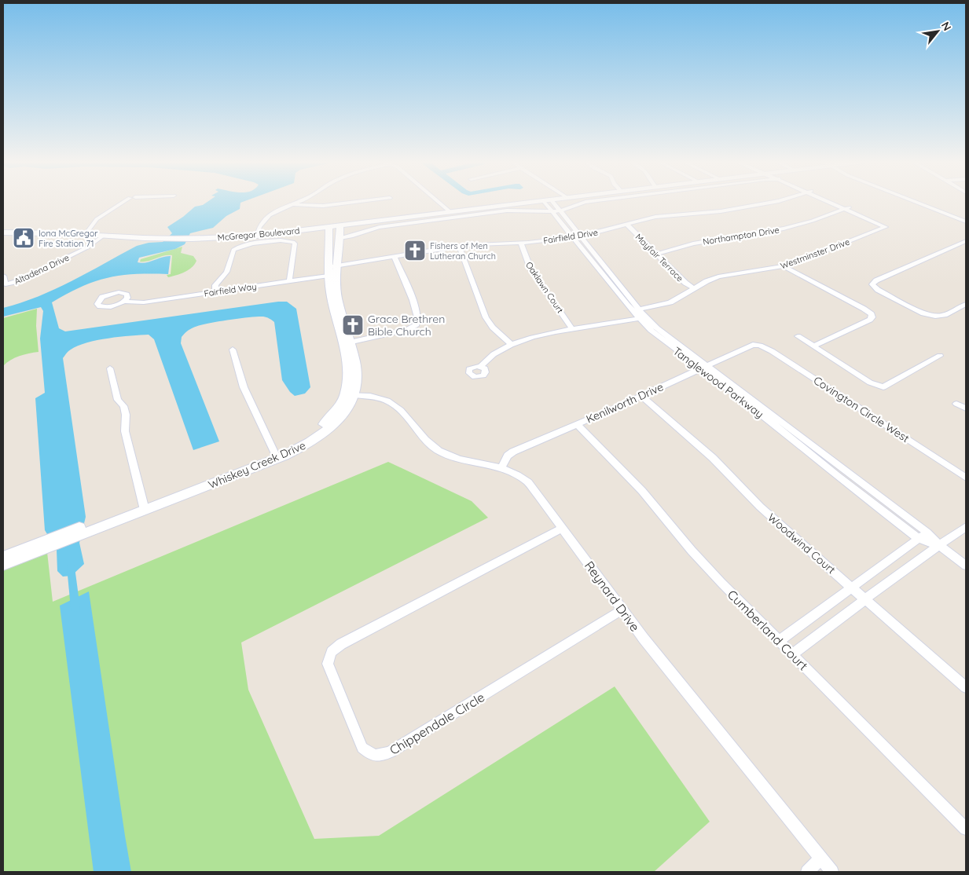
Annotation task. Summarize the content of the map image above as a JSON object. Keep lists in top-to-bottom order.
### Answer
{
  "streets": {
    "main road": ["McGregor Boulevard", "Whiskey Creek Drive"],
    "street": [
      "Northampton Drive",
      "Fairfield Drive",
      "Westminster Drive",
      "Mayfair Terrace",
      "Altadena Drive",
      "Oaklawn Court",
      "Fairfield Way",
      "Tanglewood Parkway",
      "Kenilworth Drive",
      "Covington Circle West",
      "Woodwind Court",
      "Reynard Drive",
      "Cumberland Court",
      "Chippendale Circle"
    ]
  },
  "crossings": [
    ["McGregor Boulevard", "Altadena Drive"],
    ["McGregor Boulevard", "Whiskey Creek Drive"],
    ["Northampton Drive", "Westminster Drive"],
    ["Northampton Drive", "Mayfair Terrace"],
    ["Fairfield Drive", "Mayfair Terrace"],
    ["Fairfield Drive", "Oaklawn Court"],
    ["Fairfield Drive", "Fairfield Way"],
    ["Fairfield Drive", "Tanglewood Parkway"],
    ["Fairfield Drive", "Whiskey Creek Drive"],
    ["Westminster Drive", "Mayfair Terrace"],
    ["Westminster Drive", "Tanglewood Parkway"],
    ["Fairfield Way", "Whiskey Creek Drive"],
    ["Tanglewood Parkway", "Kenilworth Drive"],
    ["Kenilworth Drive", "Covington Circle West"],
    ["Kenilworth Drive", "Woodwind Court"],
    ["Kenilworth Drive", "Reynard Drive"],
    ["Kenilworth Drive", "Cumberland Court"],
    ["Whiskey Creek Drive", "Reynard Drive"],
    ["Reynard Drive", "Chippendale Circle"]
  ],
  "places": {
    "public building": ["Iona McGregor Fire Station 71"],
    "church": ["Fishers of Men Lutheran Church", "Grace Brethren Bible Church"]
  },
  "north": "top right"
}
